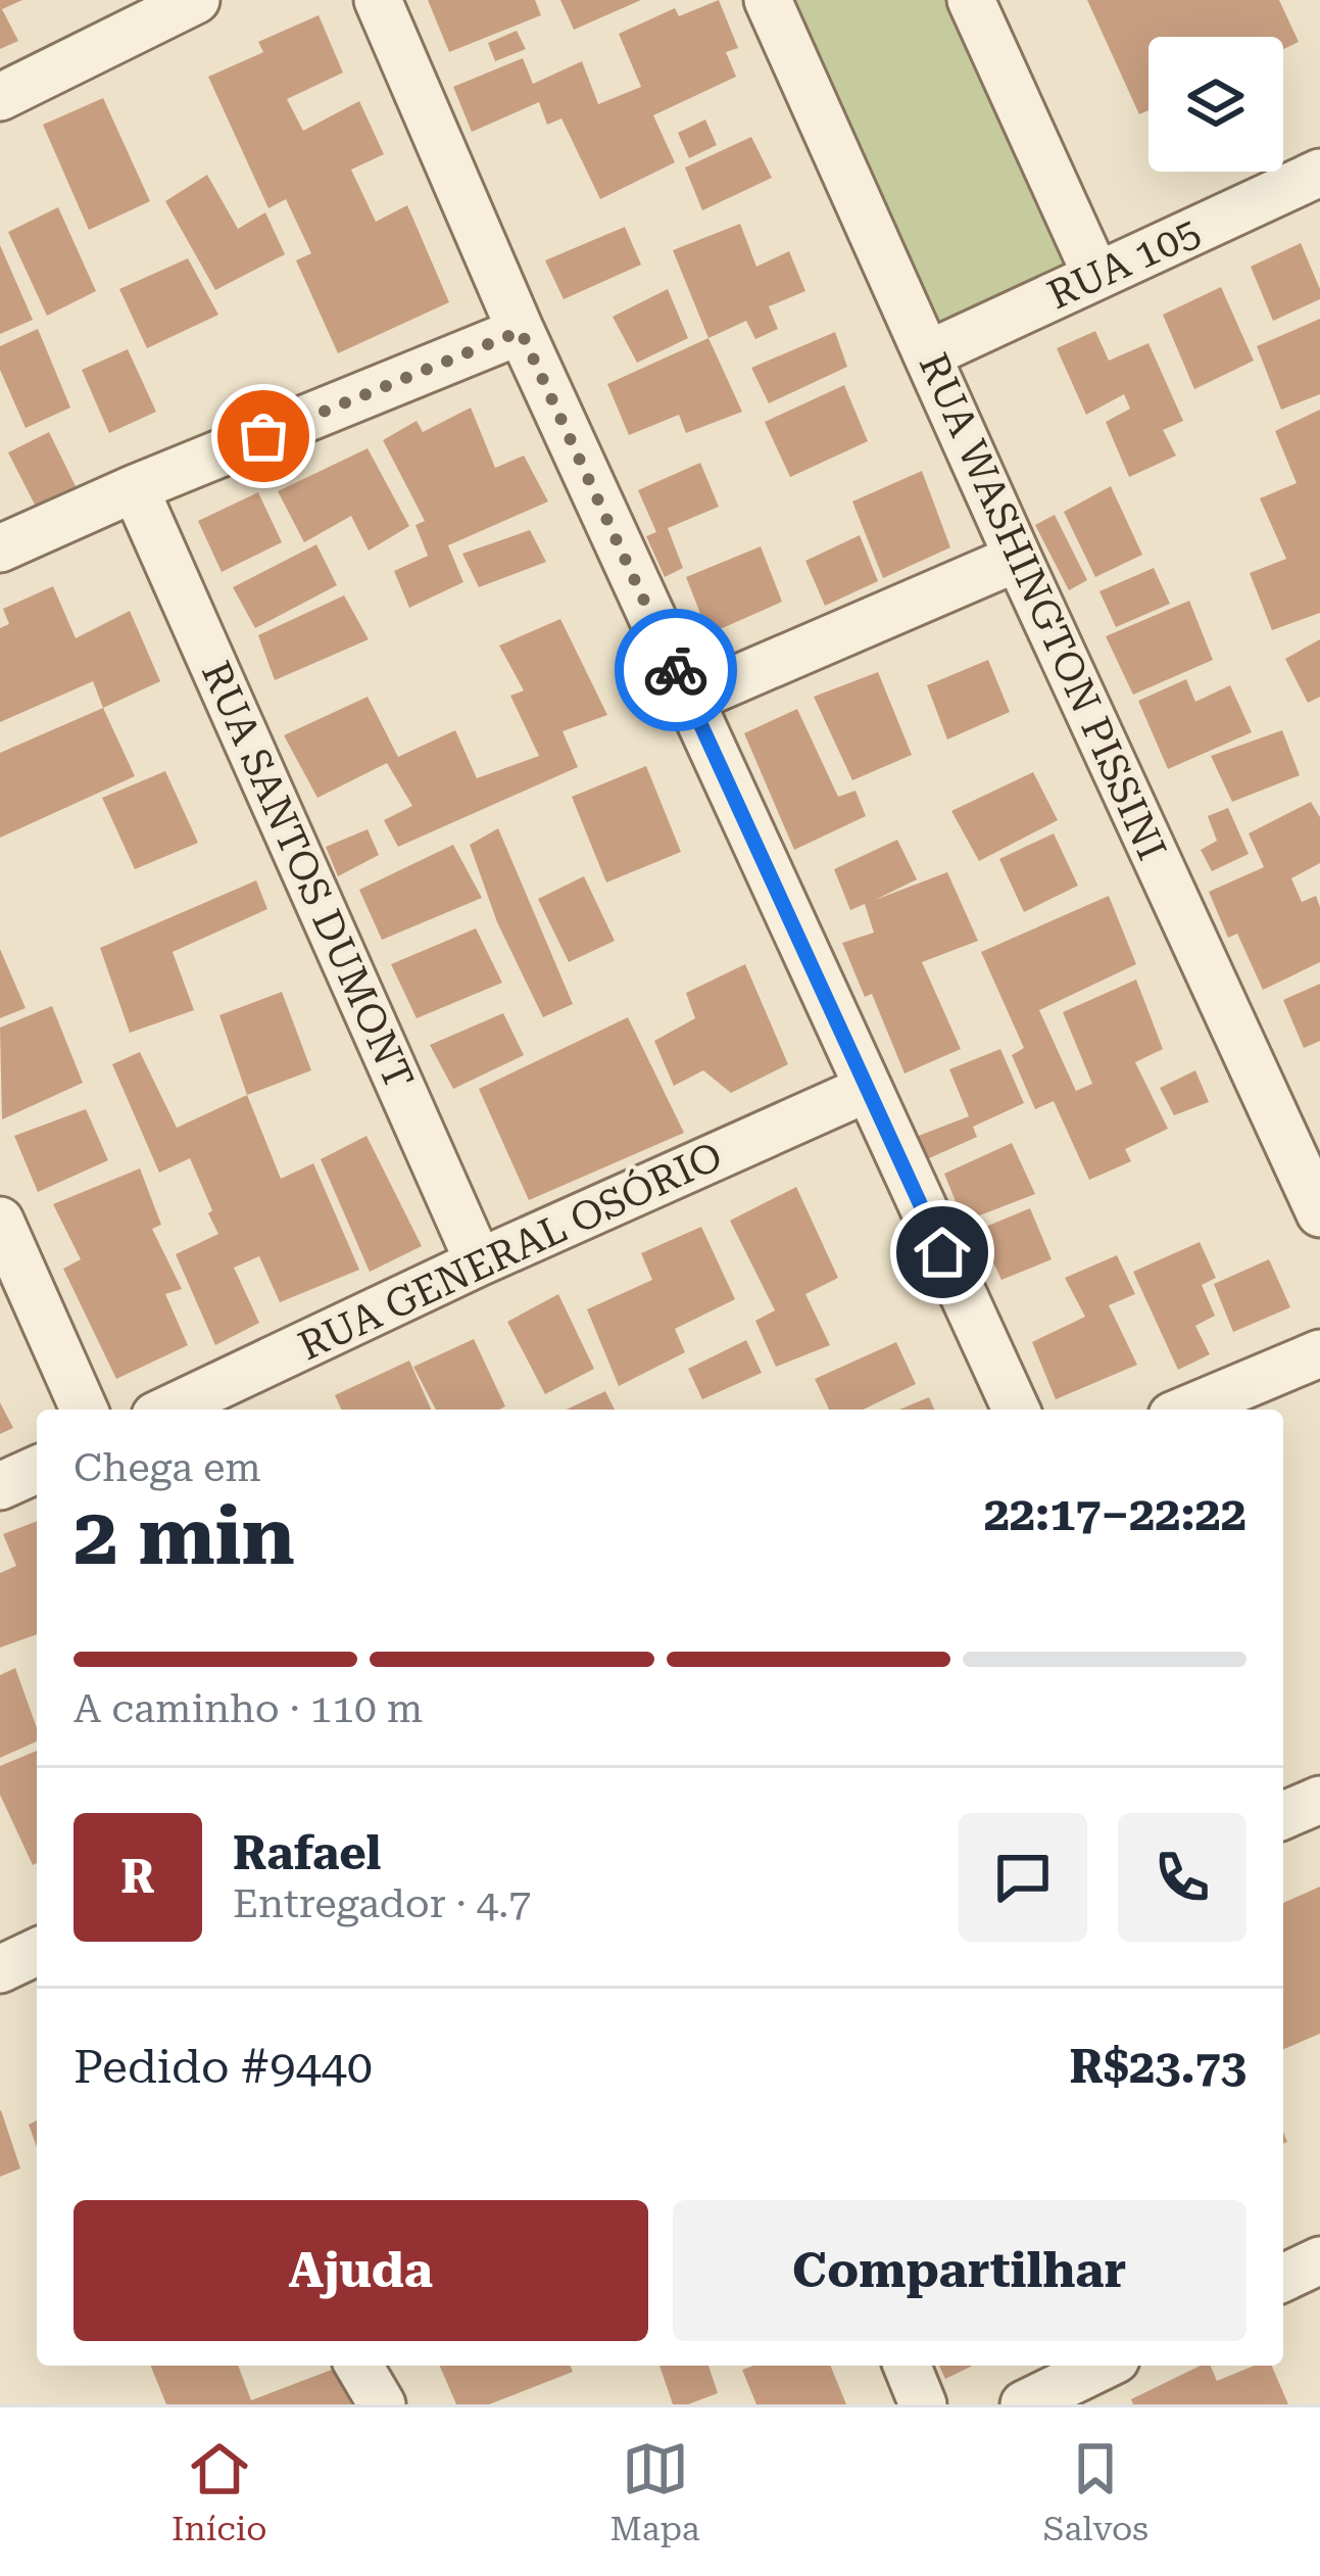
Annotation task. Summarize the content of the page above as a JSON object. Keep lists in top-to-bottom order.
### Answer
{
  "streets": {
    "street": [
      "RUA 105",
      "RUA WASHINGTON PISSINI",
      "RUA SANTOS DUMONT",
      "RUA GENERAL OSÓRIO"
    ]
  },
  "crossings": [
    ["RUA 105", "RUA WASHINGTON PISSINI"],
    ["RUA SANTOS DUMONT", "RUA GENERAL OSÓRIO"]
  ],
  "page": {
    "heading": ["2 min", "Chega em", "22:17–22:22"],
    "panel": [
      "Rafael",
      "Entregador · 4.7",
      "Pedido #9440",
      "R$23.73"
    ],
    "bar": "A caminho · 110 m",
    "round": "R",
    "buttons": ["Ajuda", "Compartilhar"],
    "tabs": ["Início", "Mapa", "Salvos"]
  }
}
